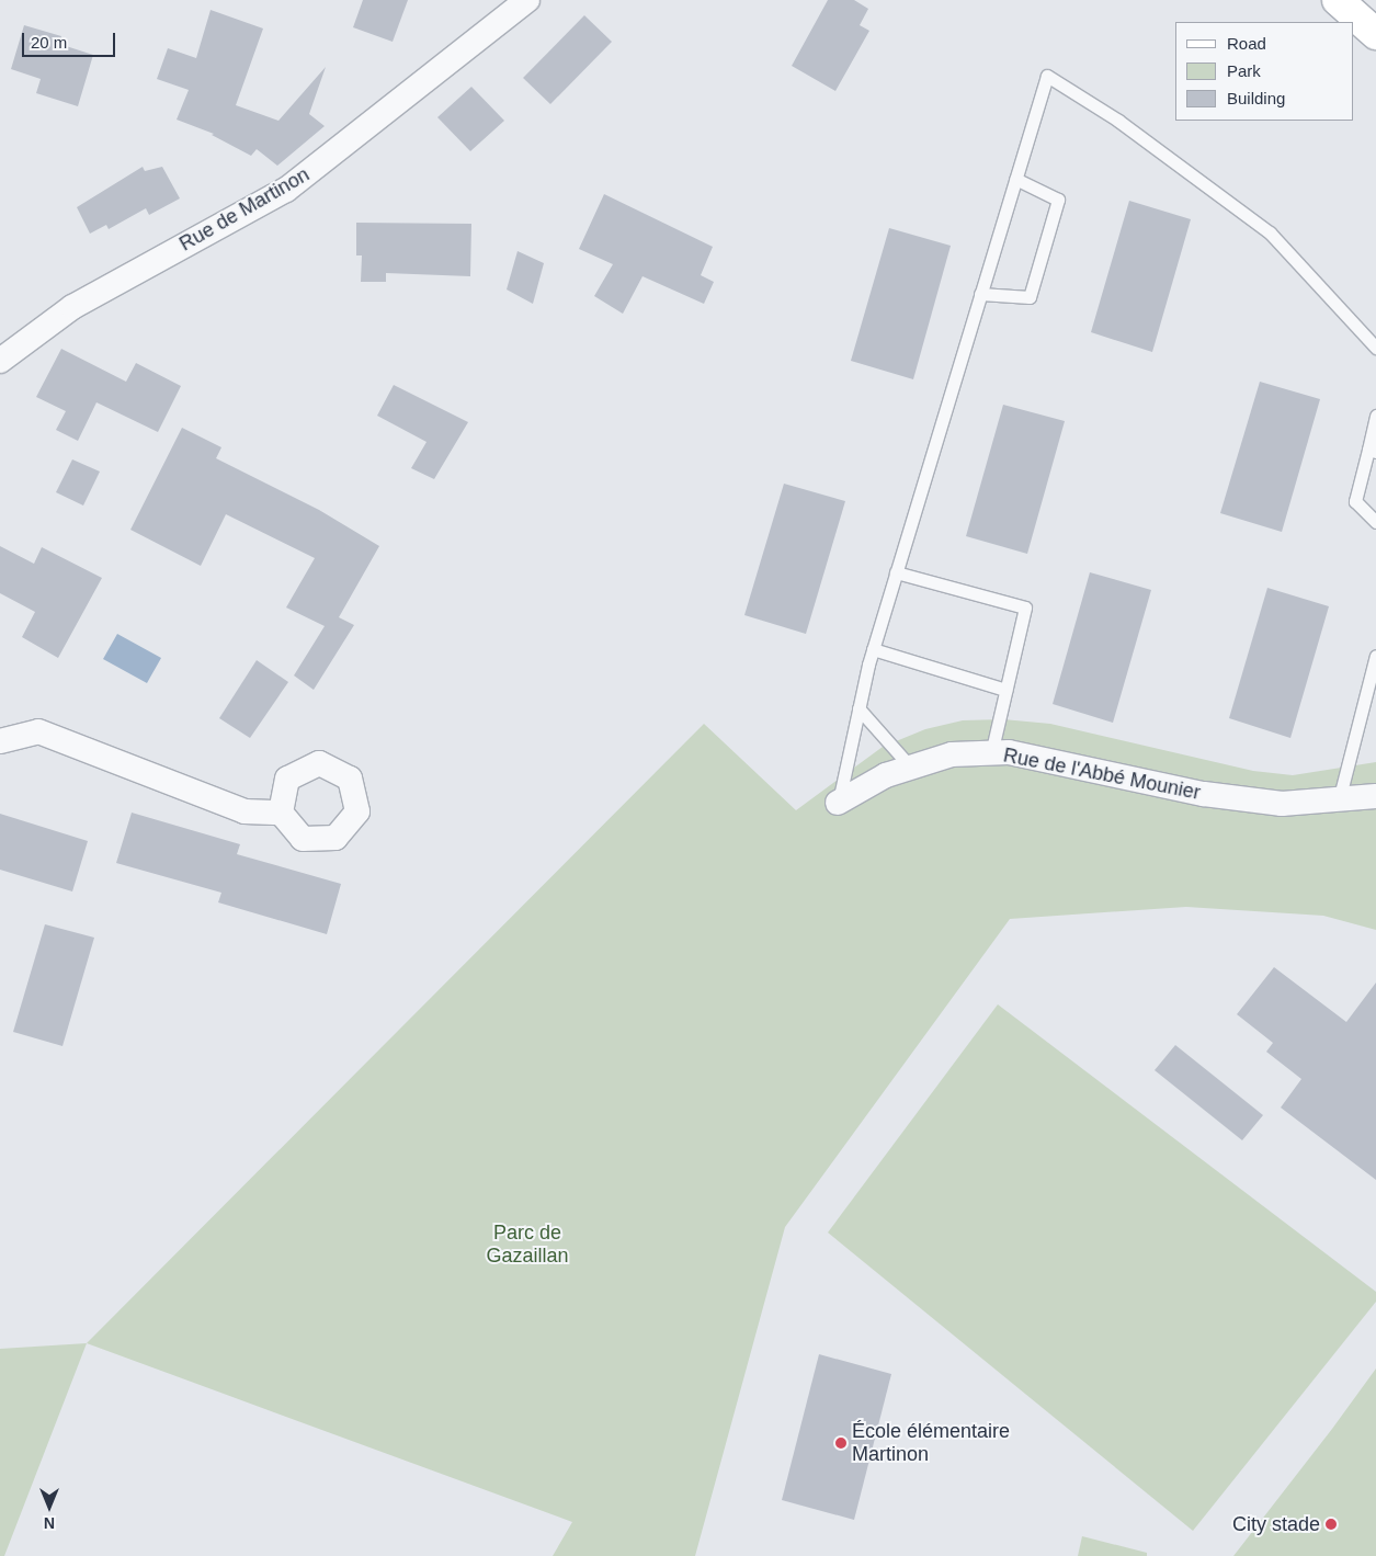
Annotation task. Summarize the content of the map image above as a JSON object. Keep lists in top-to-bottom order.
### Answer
{
  "streets": {
    "street": ["Rue de Martinon", "Rue de l'Abbé Mounier"]
  },
  "parks": ["Parc de Gazaillan"],
  "places": ["École élémentaire Martinon", "City stade"],
  "legend": ["Road", "Park", "Building"],
  "scale_bar": "20 m",
  "north": "bottom"
}
